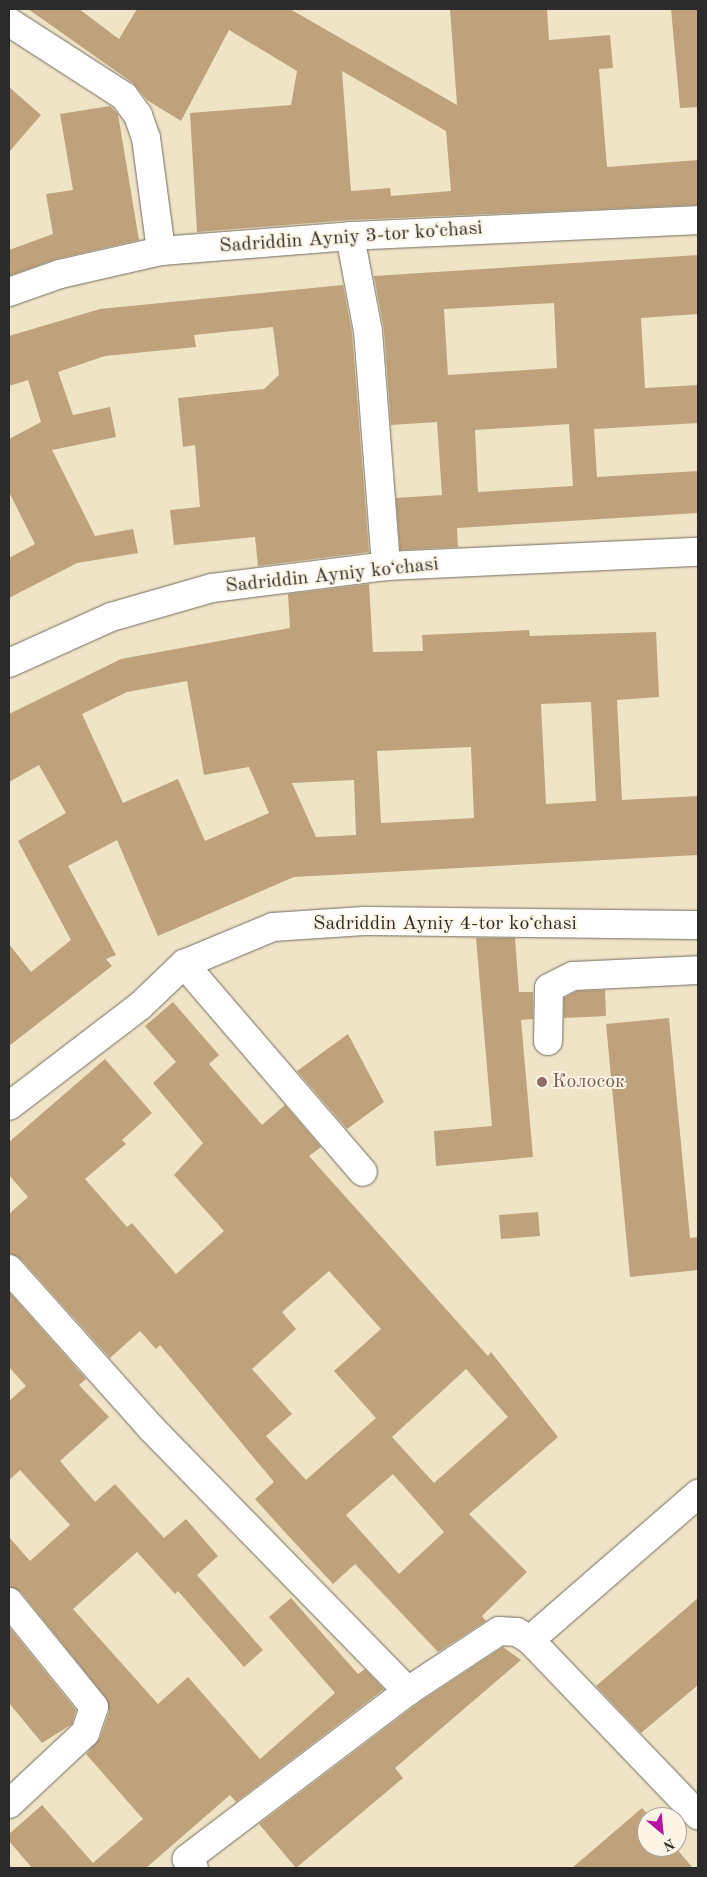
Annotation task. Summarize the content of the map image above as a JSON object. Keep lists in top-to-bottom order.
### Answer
{
  "streets": {
    "street": ["Sadriddin Ayniy 3-tor koʻchasi", "Sadriddin Ayniy koʻchasi", "Sadriddin Ayniy 4-tor koʻchasi"]
  },
  "places": ["Колосок"],
  "north": "bottom right"
}
